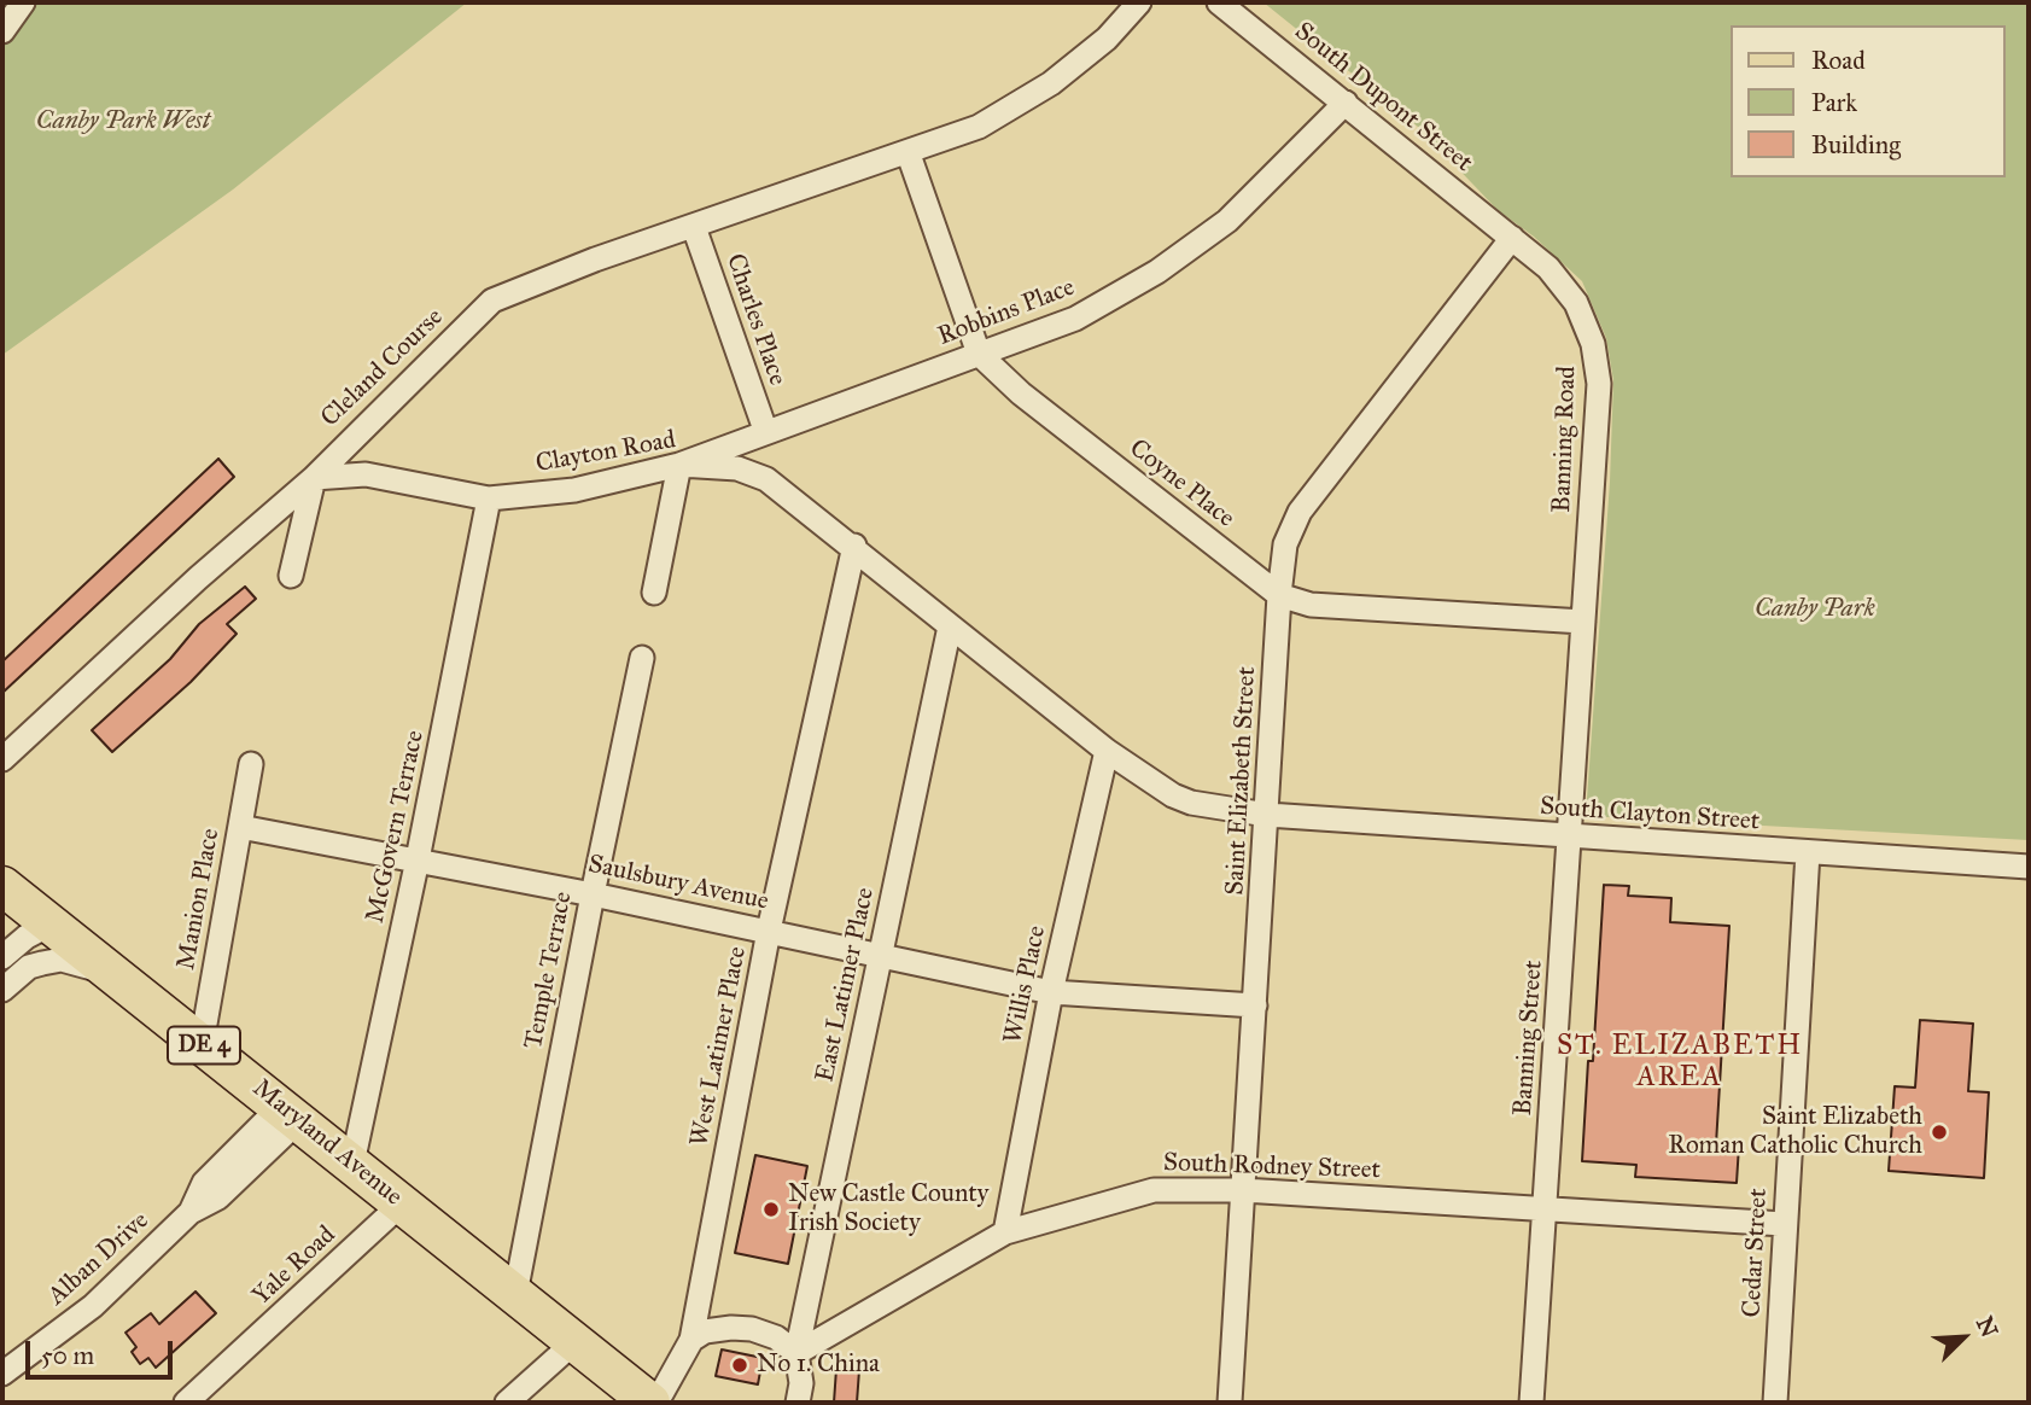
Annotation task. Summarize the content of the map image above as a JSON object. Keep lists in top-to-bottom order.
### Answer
{
  "streets": {
    "main road": ["DE 4", "Maryland Avenue"],
    "street": [
      "South Dupont Street",
      "Robbins Place",
      "Charles Place",
      "Cleland Course",
      "Banning Road",
      "Clayton Road",
      "Coyne Place",
      "Saint Elizabeth Street",
      "South Clayton Street",
      "McGovern Terrace",
      "Saulsbury Avenue",
      "Manion Place",
      "Temple Terrace",
      "East Latimer Place",
      "Willis Place",
      "Banning Street",
      "West Latimer Place",
      "South Rodney Street",
      "Cedar Street",
      "Alban Drive",
      "Yale Road"
    ]
  },
  "crossings": [
    ["South Dupont Street", "Robbins Place"],
    ["South Dupont Street", "Banning Road"],
    ["South Dupont Street", "Saint Elizabeth Street"],
    ["Robbins Place", "Charles Place"],
    ["Robbins Place", "Clayton Road"],
    ["Robbins Place", "Coyne Place"],
    ["Charles Place", "Cleland Course"],
    ["Cleland Course", "Clayton Road"],
    ["Banning Road", "Coyne Place"],
    ["Banning Road", "Saint Elizabeth Street"],
    ["Banning Road", "Banning Street"],
    ["Clayton Road", "Saint Elizabeth Street"],
    ["Clayton Road", "South Clayton Street"],
    ["Clayton Road", "McGovern Terrace"],
    ["Clayton Road", "East Latimer Place"],
    ["Clayton Road", "Willis Place"],
    ["Clayton Road", "West Latimer Place"],
    ["Coyne Place", "Saint Elizabeth Street"],
    ["Coyne Place", "Banning Street"],
    ["Saint Elizabeth Street", "South Clayton Street"],
    ["Saint Elizabeth Street", "Saulsbury Avenue"],
    ["Saint Elizabeth Street", "South Rodney Street"],
    ["South Clayton Street", "Banning Street"],
    ["South Clayton Street", "Cedar Street"],
    ["McGovern Terrace", "Saulsbury Avenue"],
    ["McGovern Terrace", "Maryland Avenue"],
    ["Saulsbury Avenue", "Manion Place"],
    ["Saulsbury Avenue", "Temple Terrace"],
    ["Saulsbury Avenue", "East Latimer Place"],
    ["Saulsbury Avenue", "Willis Place"],
    ["Saulsbury Avenue", "West Latimer Place"],
    ["Manion Place", "Maryland Avenue"],
    ["Temple Terrace", "Maryland Avenue"],
    ["East Latimer Place", "South Rodney Street"],
    ["Willis Place", "South Rodney Street"],
    ["Banning Street", "South Rodney Street"],
    ["West Latimer Place", "Maryland Avenue"],
    ["Maryland Avenue", "Alban Drive"],
    ["Maryland Avenue", "Yale Road"],
    ["South Rodney Street", "Cedar Street"]
  ],
  "districts": ["ST. ELIZABETH AREA"],
  "parks": ["Canby Park West", "Canby Park"],
  "places": ["Saint Elizabeth Roman Catholic Church", "New Castle County Irish Society", "No 1. China"],
  "legend": ["Road", "Park", "Building"],
  "scale_bar": "50 m",
  "north": "top right"
}
